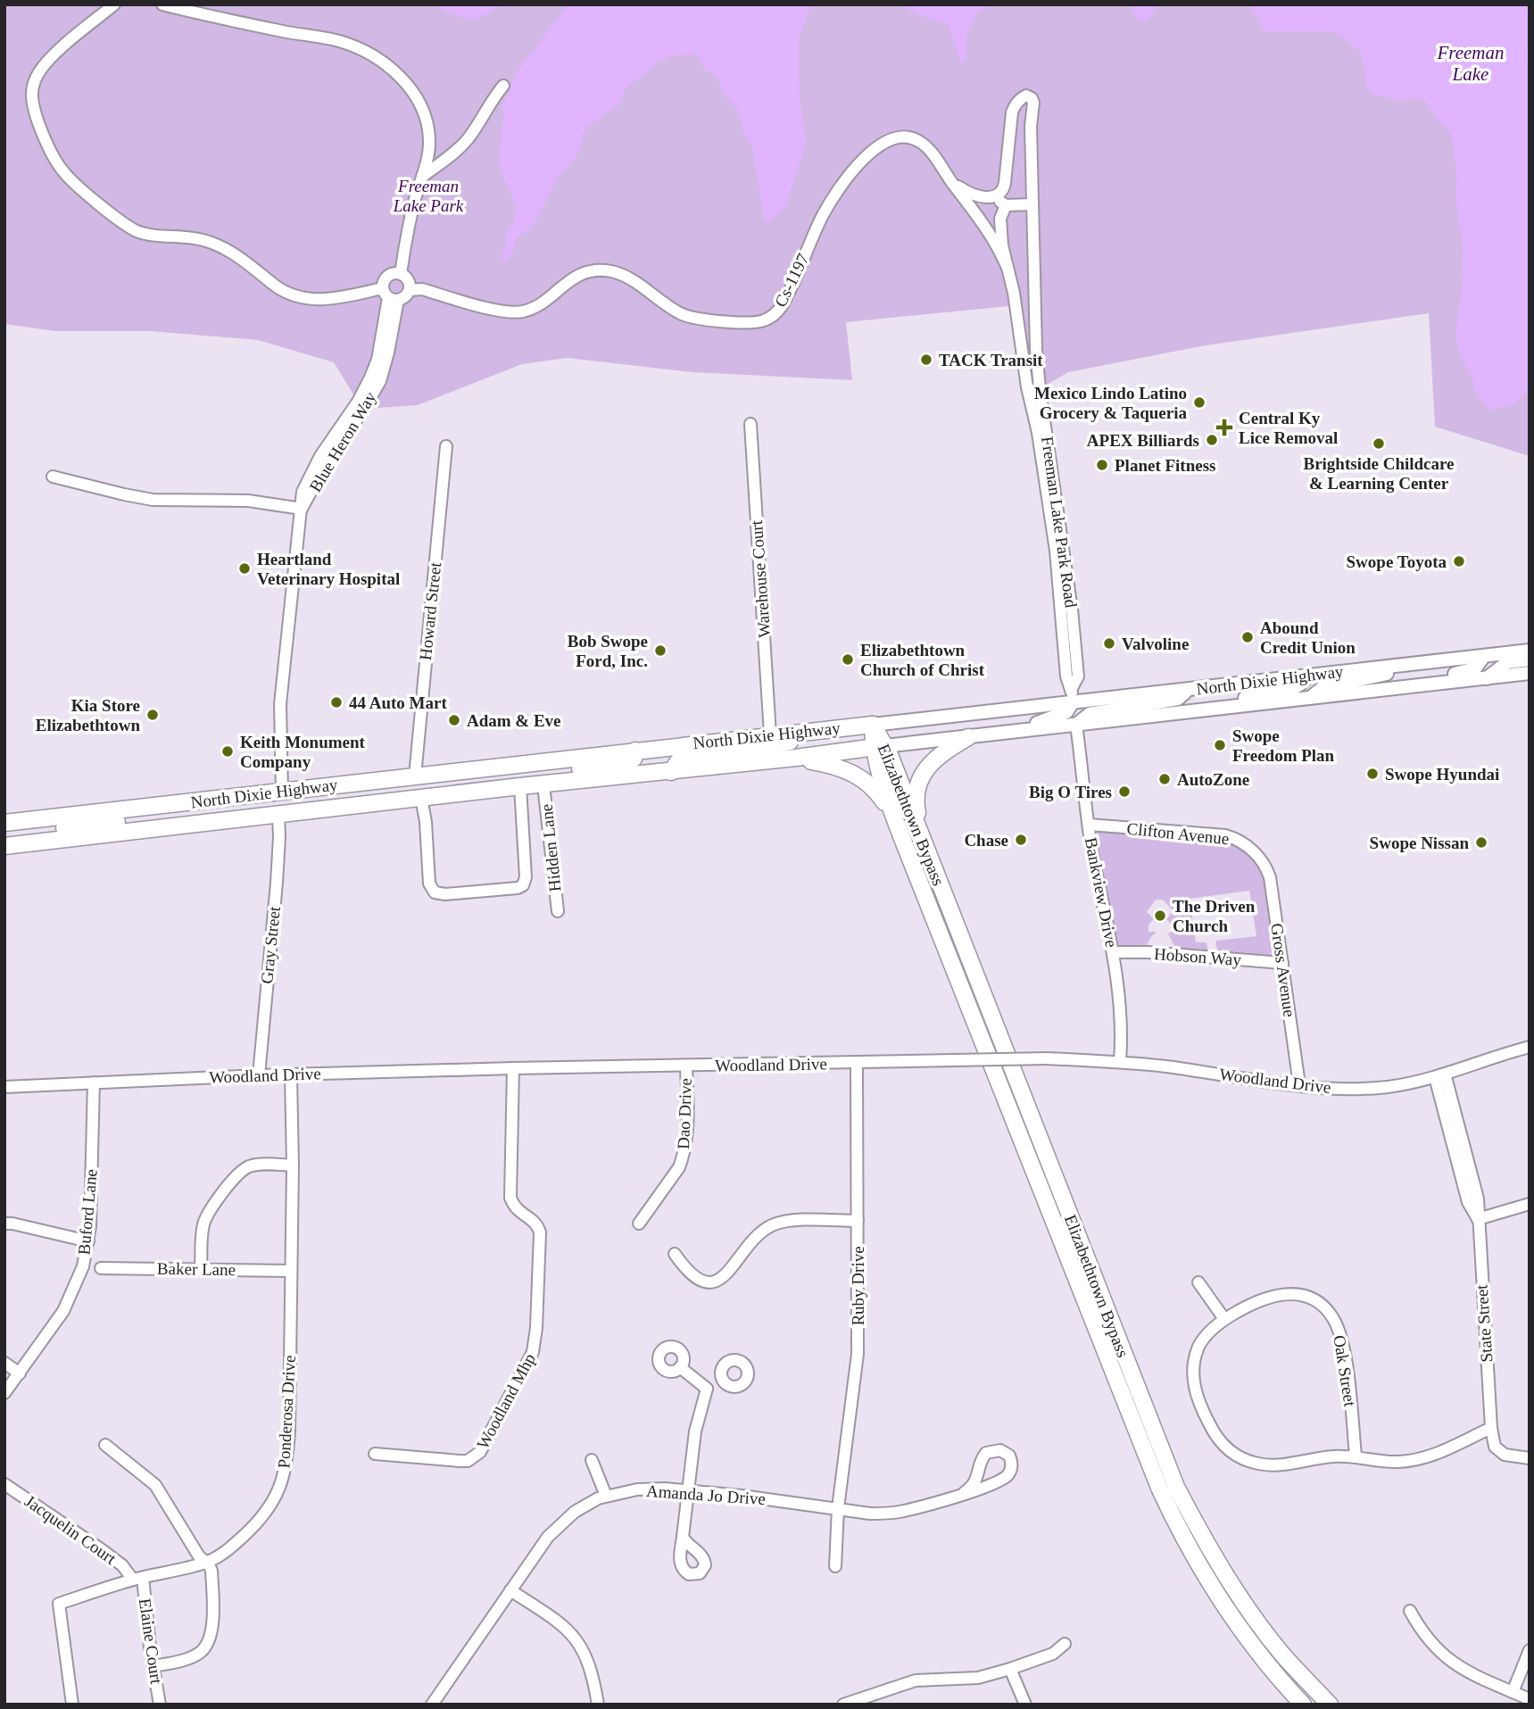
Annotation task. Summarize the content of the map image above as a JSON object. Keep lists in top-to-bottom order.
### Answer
{
  "streets": {
    "highway": ["North Dixie Highway", "Elizabethtown Bypass"],
    "street": [
      "Cs-1197",
      "Blue Heron Way",
      "Freeman Lake Park Road",
      "Warehouse Court",
      "Howard Street",
      "Clifton Avenue",
      "Hidden Lane",
      "Bankview Drive",
      "Gray Street",
      "Hobson Way",
      "Gross Avenue",
      "Woodland Drive",
      "Dao Drive",
      "Buford Lane",
      "Baker Lane",
      "Ruby Drive",
      "State Street",
      "Oak Street",
      "Woodland Mhp",
      "Ponderosa Drive",
      "Amanda Jo Drive",
      "Jacquelin Court",
      "Elaine Court"
    ]
  },
  "crossings": [
    ["Cs-1197", "Blue Heron Way"],
    ["Cs-1197", "Freeman Lake Park Road"],
    ["Blue Heron Way", "North Dixie Highway"],
    ["Freeman Lake Park Road", "North Dixie Highway"],
    ["Warehouse Court", "North Dixie Highway"],
    ["Howard Street", "North Dixie Highway"],
    ["North Dixie Highway", "Elizabethtown Bypass"],
    ["North Dixie Highway", "Hidden Lane"],
    ["North Dixie Highway", "Bankview Drive"],
    ["North Dixie Highway", "Gray Street"],
    ["Clifton Avenue", "Bankview Drive"],
    ["Clifton Avenue", "Gross Avenue"],
    ["Bankview Drive", "Hobson Way"],
    ["Bankview Drive", "Woodland Drive"],
    ["Gray Street", "Woodland Drive"],
    ["Hobson Way", "Gross Avenue"],
    ["Gross Avenue", "Woodland Drive"],
    ["Woodland Drive", "Dao Drive"],
    ["Woodland Drive", "Buford Lane"],
    ["Woodland Drive", "Ruby Drive"],
    ["Woodland Drive", "State Street"],
    ["Woodland Drive", "Woodland Mhp"],
    ["Woodland Drive", "Ponderosa Drive"],
    ["Baker Lane", "Ponderosa Drive"],
    ["Ruby Drive", "Amanda Jo Drive"],
    ["State Street", "Oak Street"],
    ["Ponderosa Drive", "Jacquelin Court"],
    ["Ponderosa Drive", "Elaine Court"],
    ["Jacquelin Court", "Elaine Court"]
  ],
  "water": ["Freeman Lake"],
  "parks": ["Freeman Lake Park"],
  "places": {
    "other": [
      "TACK Transit",
      "Mexico Lindo Latino Grocery & Taqueria",
      "APEX Billiards",
      "Brightside Childcare & Learning Center",
      "Planet Fitness",
      "Swope Toyota",
      "Heartland Veterinary Hospital",
      "Abound Credit Union",
      "Valvoline",
      "Bob Swope Ford, Inc.",
      "Elizabethtown Church of Christ",
      "44 Auto Mart",
      "Kia Store Elizabethtown",
      "Adam & Eve",
      "Swope Freedom Plan",
      "Keith Monument Company",
      "Swope Hyundai",
      "AutoZone",
      "Big O Tires",
      "Chase",
      "Swope Nissan",
      "The Driven Church"
    ],
    "health": ["Central Ky Lice Removal"]
  }
}
